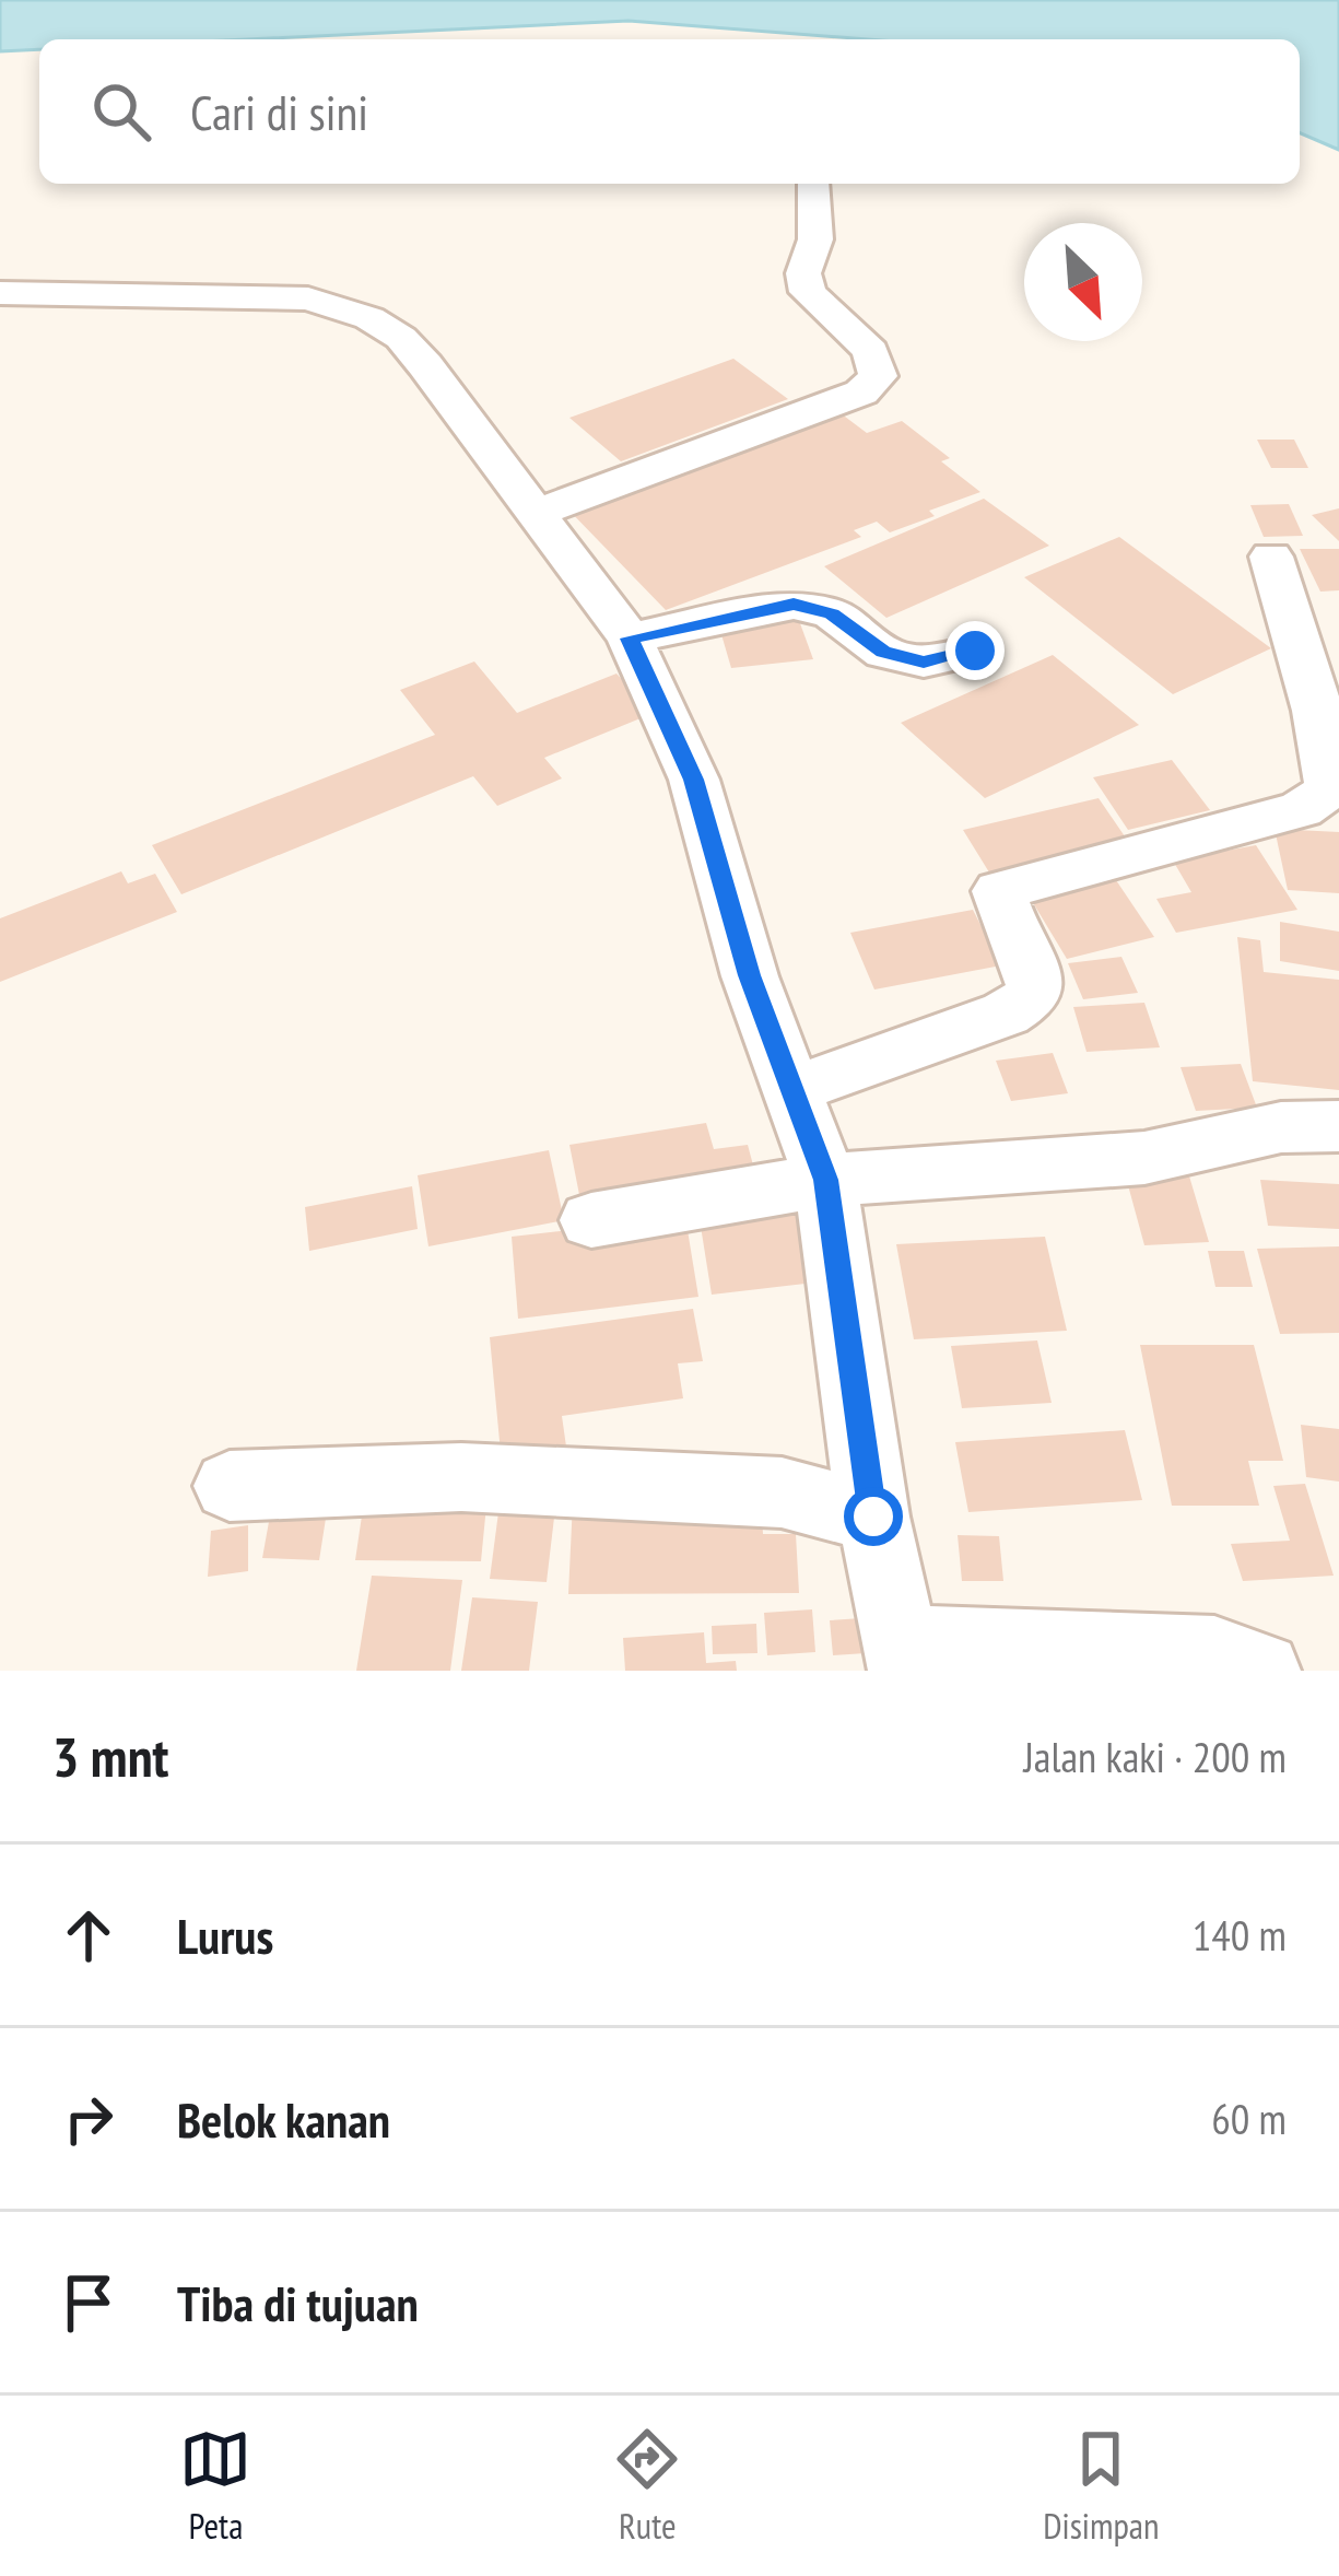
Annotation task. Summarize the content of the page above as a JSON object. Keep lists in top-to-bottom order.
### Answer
{
  "north": "bottom right",
  "page": {
    "search": "Cari di sini",
    "heading": ["3 mnt", "Jalan kaki · 200 m"],
    "list": [
      ["Lurus", "140 m"],
      ["Belok kanan", "60 m"],
      "Tiba di tujuan"
    ],
    "nav": ["Peta", "Rute", "Disimpan"]
  }
}
